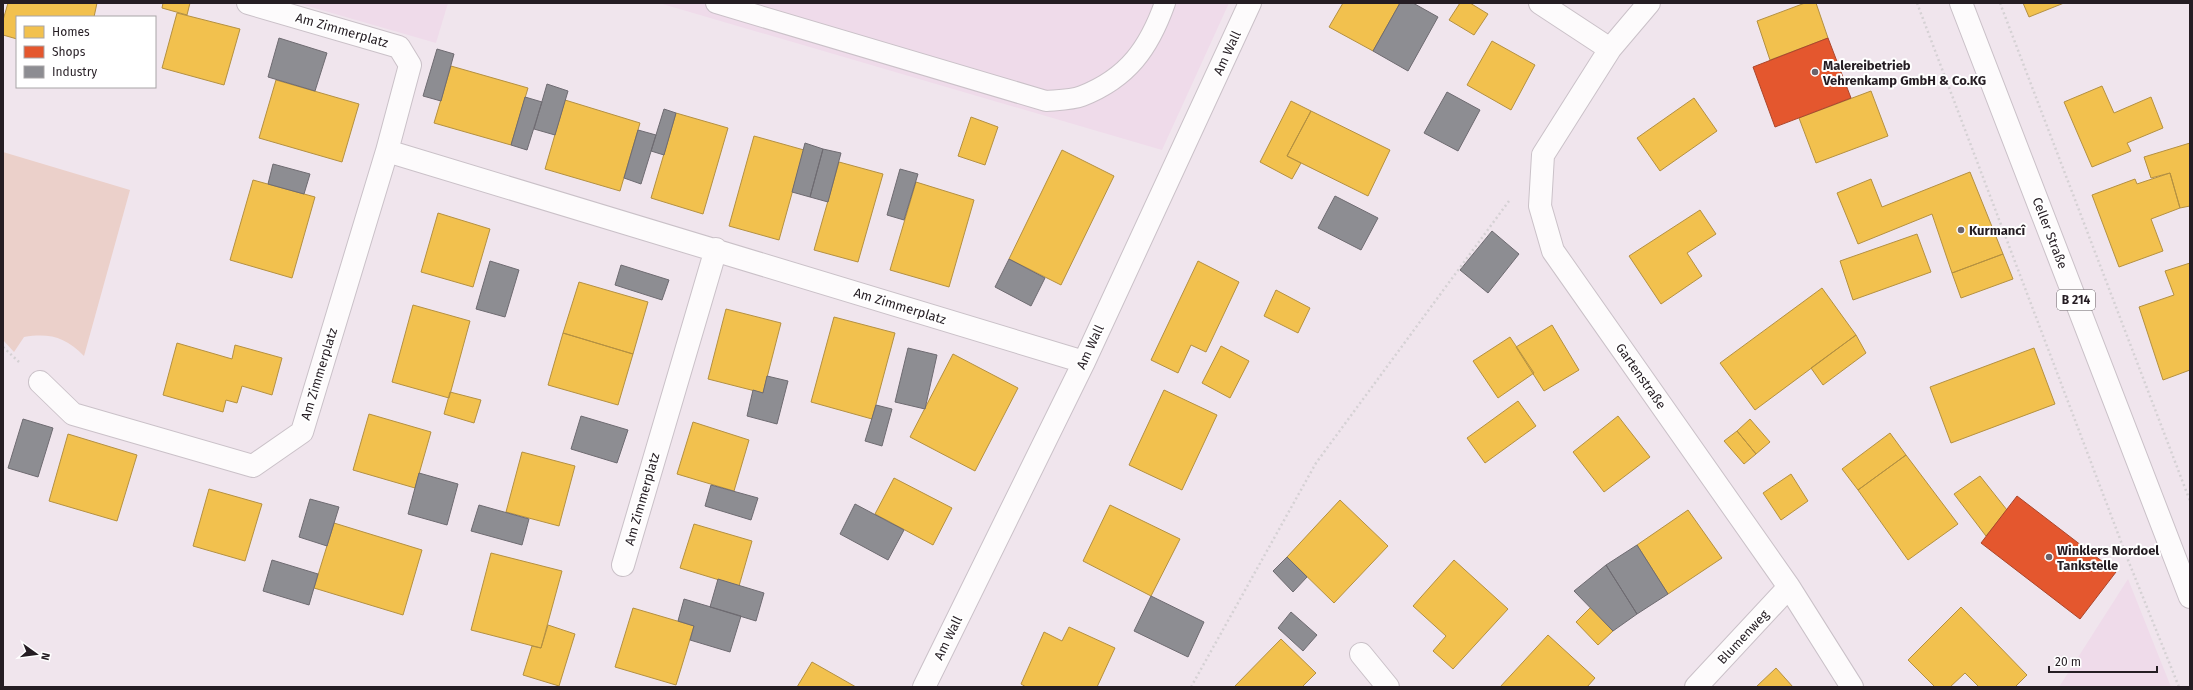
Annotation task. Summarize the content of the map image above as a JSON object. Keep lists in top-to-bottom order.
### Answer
{
  "streets": {
    "street": [
      "Am Zimmerplatz",
      "Am Wall",
      "Celler Straße",
      "B 214",
      "Gartenstraße",
      "Blumenweg"
    ]
  },
  "crossings": [
    ["Am Zimmerplatz", "Am Wall"],
    ["Gartenstraße", "Blumenweg"]
  ],
  "places": ["Malereibetrieb Vehrenkamp GmbH & Co.KG", "Kurmancî", "Winklers Nordoel Tankstelle"],
  "legend": ["Homes", "Shops", "Industry"],
  "scale_bar": "20 m",
  "north": "right"
}
